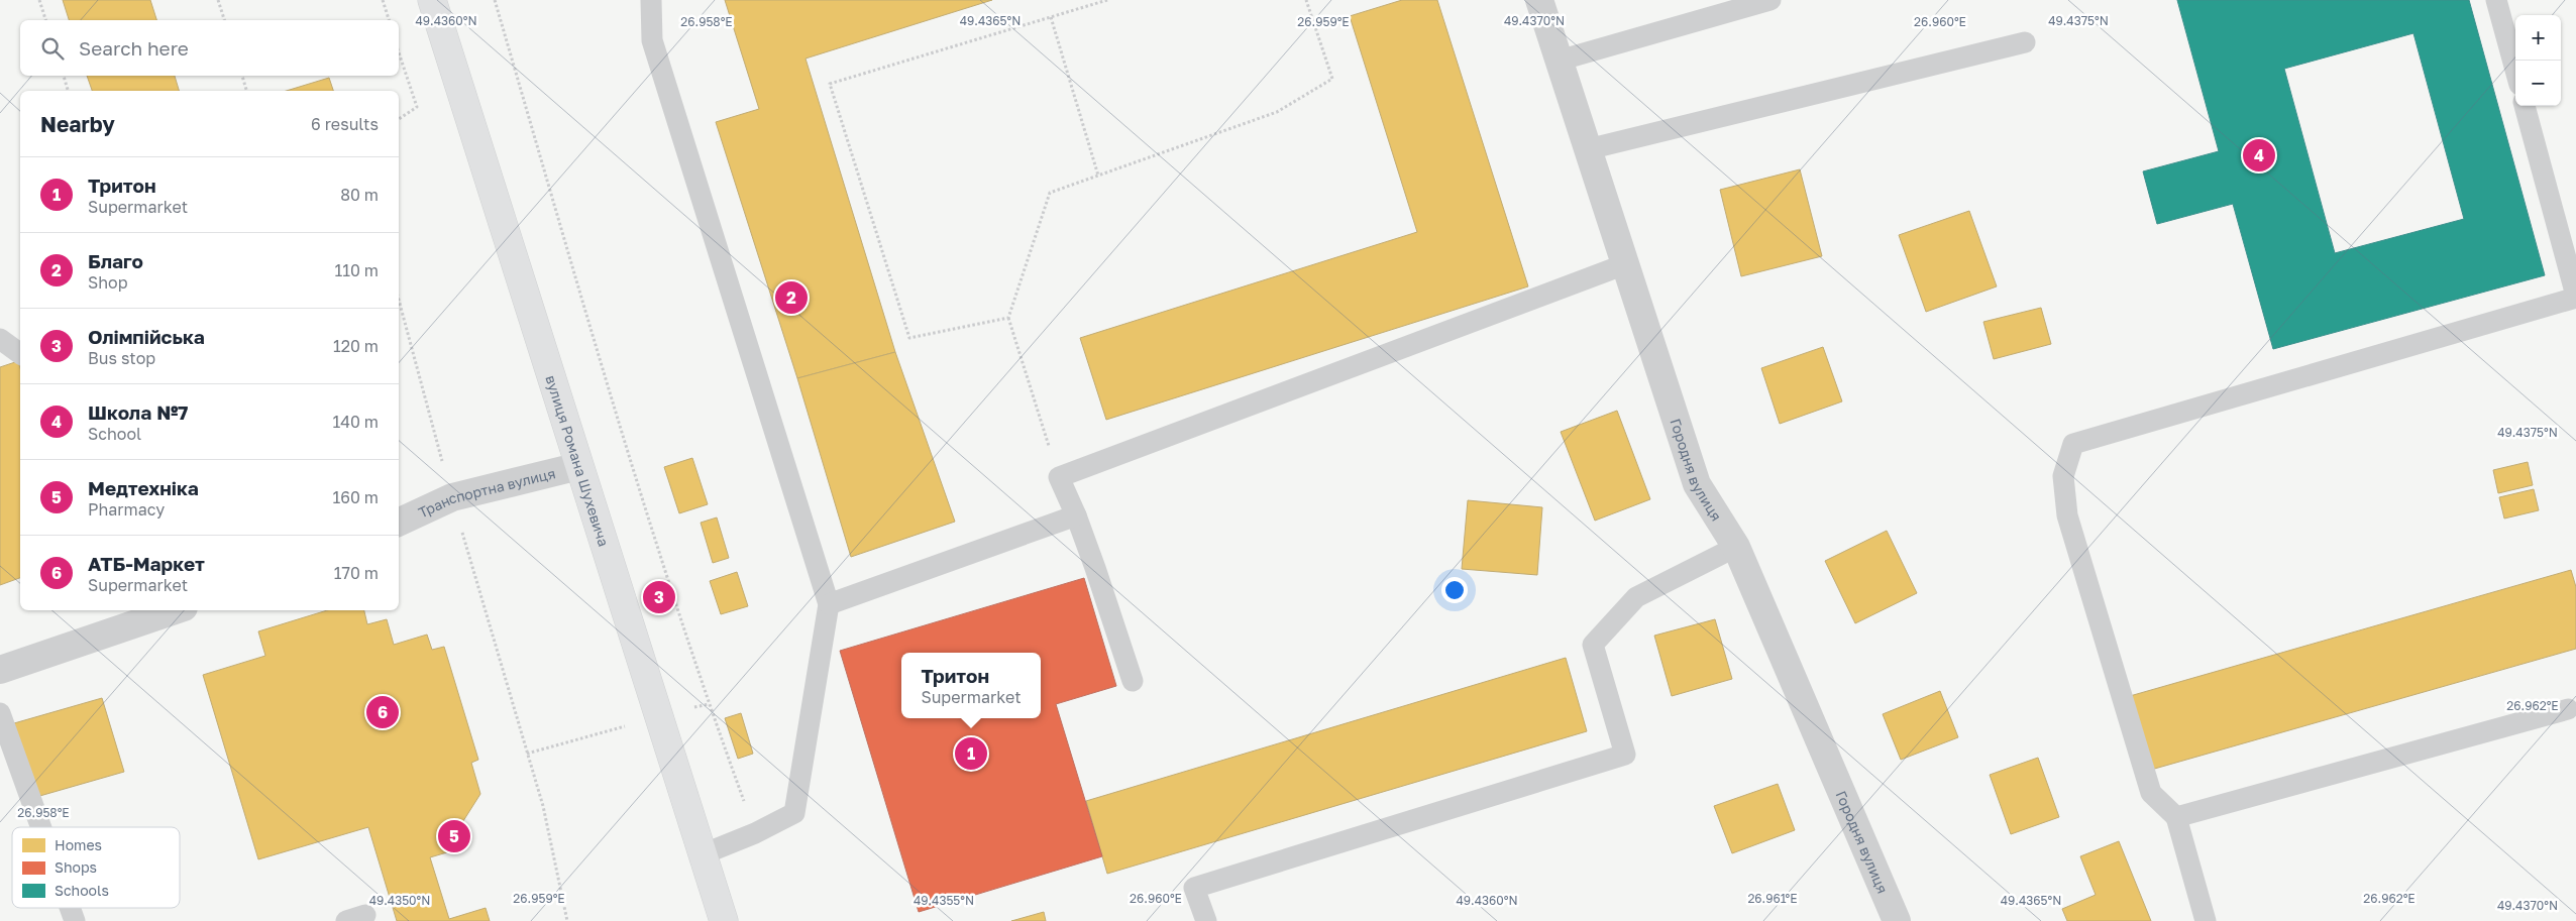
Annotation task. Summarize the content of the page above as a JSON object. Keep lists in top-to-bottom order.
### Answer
{
  "streets": {
    "main road": ["вулиця Романа Шухевича"],
    "street": ["Городня вулиця", "Транспортна вулиця"]
  },
  "crossings": [
    ["вулиця Романа Шухевича", "Транспортна вулиця"]
  ],
  "legend": ["Homes", "Shops", "Schools"],
  "page": {
    "map_buttons": ["+", "−"],
    "search": "Search here",
    "heading": ["Nearby", "6 results"],
    "pins": [
      "4",
      "2",
      "3",
      "6",
      "1",
      "5"
    ],
    "list": [
      {
        "mark": "1",
        "name": "Тритон",
        "note": "Supermarket",
        "value": "80 m"
      },
      {
        "mark": "2",
        "name": "Благо",
        "note": "Shop",
        "value": "110 m"
      },
      {
        "mark": "3",
        "name": "Олiмпiйська",
        "note": "Bus stop",
        "value": "120 m"
      },
      {
        "mark": "4",
        "name": "Школа №7",
        "note": "School",
        "value": "140 m"
      },
      {
        "mark": "5",
        "name": "Медтехнiка",
        "note": "Pharmacy",
        "value": "160 m"
      },
      {
        "mark": "6",
        "name": "АТБ-Маркет",
        "note": "Supermarket",
        "value": "170 m"
      }
    ],
    "popup": ["Тритон", "Supermarket"]
  },
  "coordinates": [
    "49.4360°N",
    "49.4365°N",
    "49.4370°N",
    "49.4375°N",
    "26.958°E",
    "26.959°E",
    "26.960°E",
    "26.962°E",
    "26.961°E",
    "49.4350°N",
    "49.4355°N"
  ]
}
